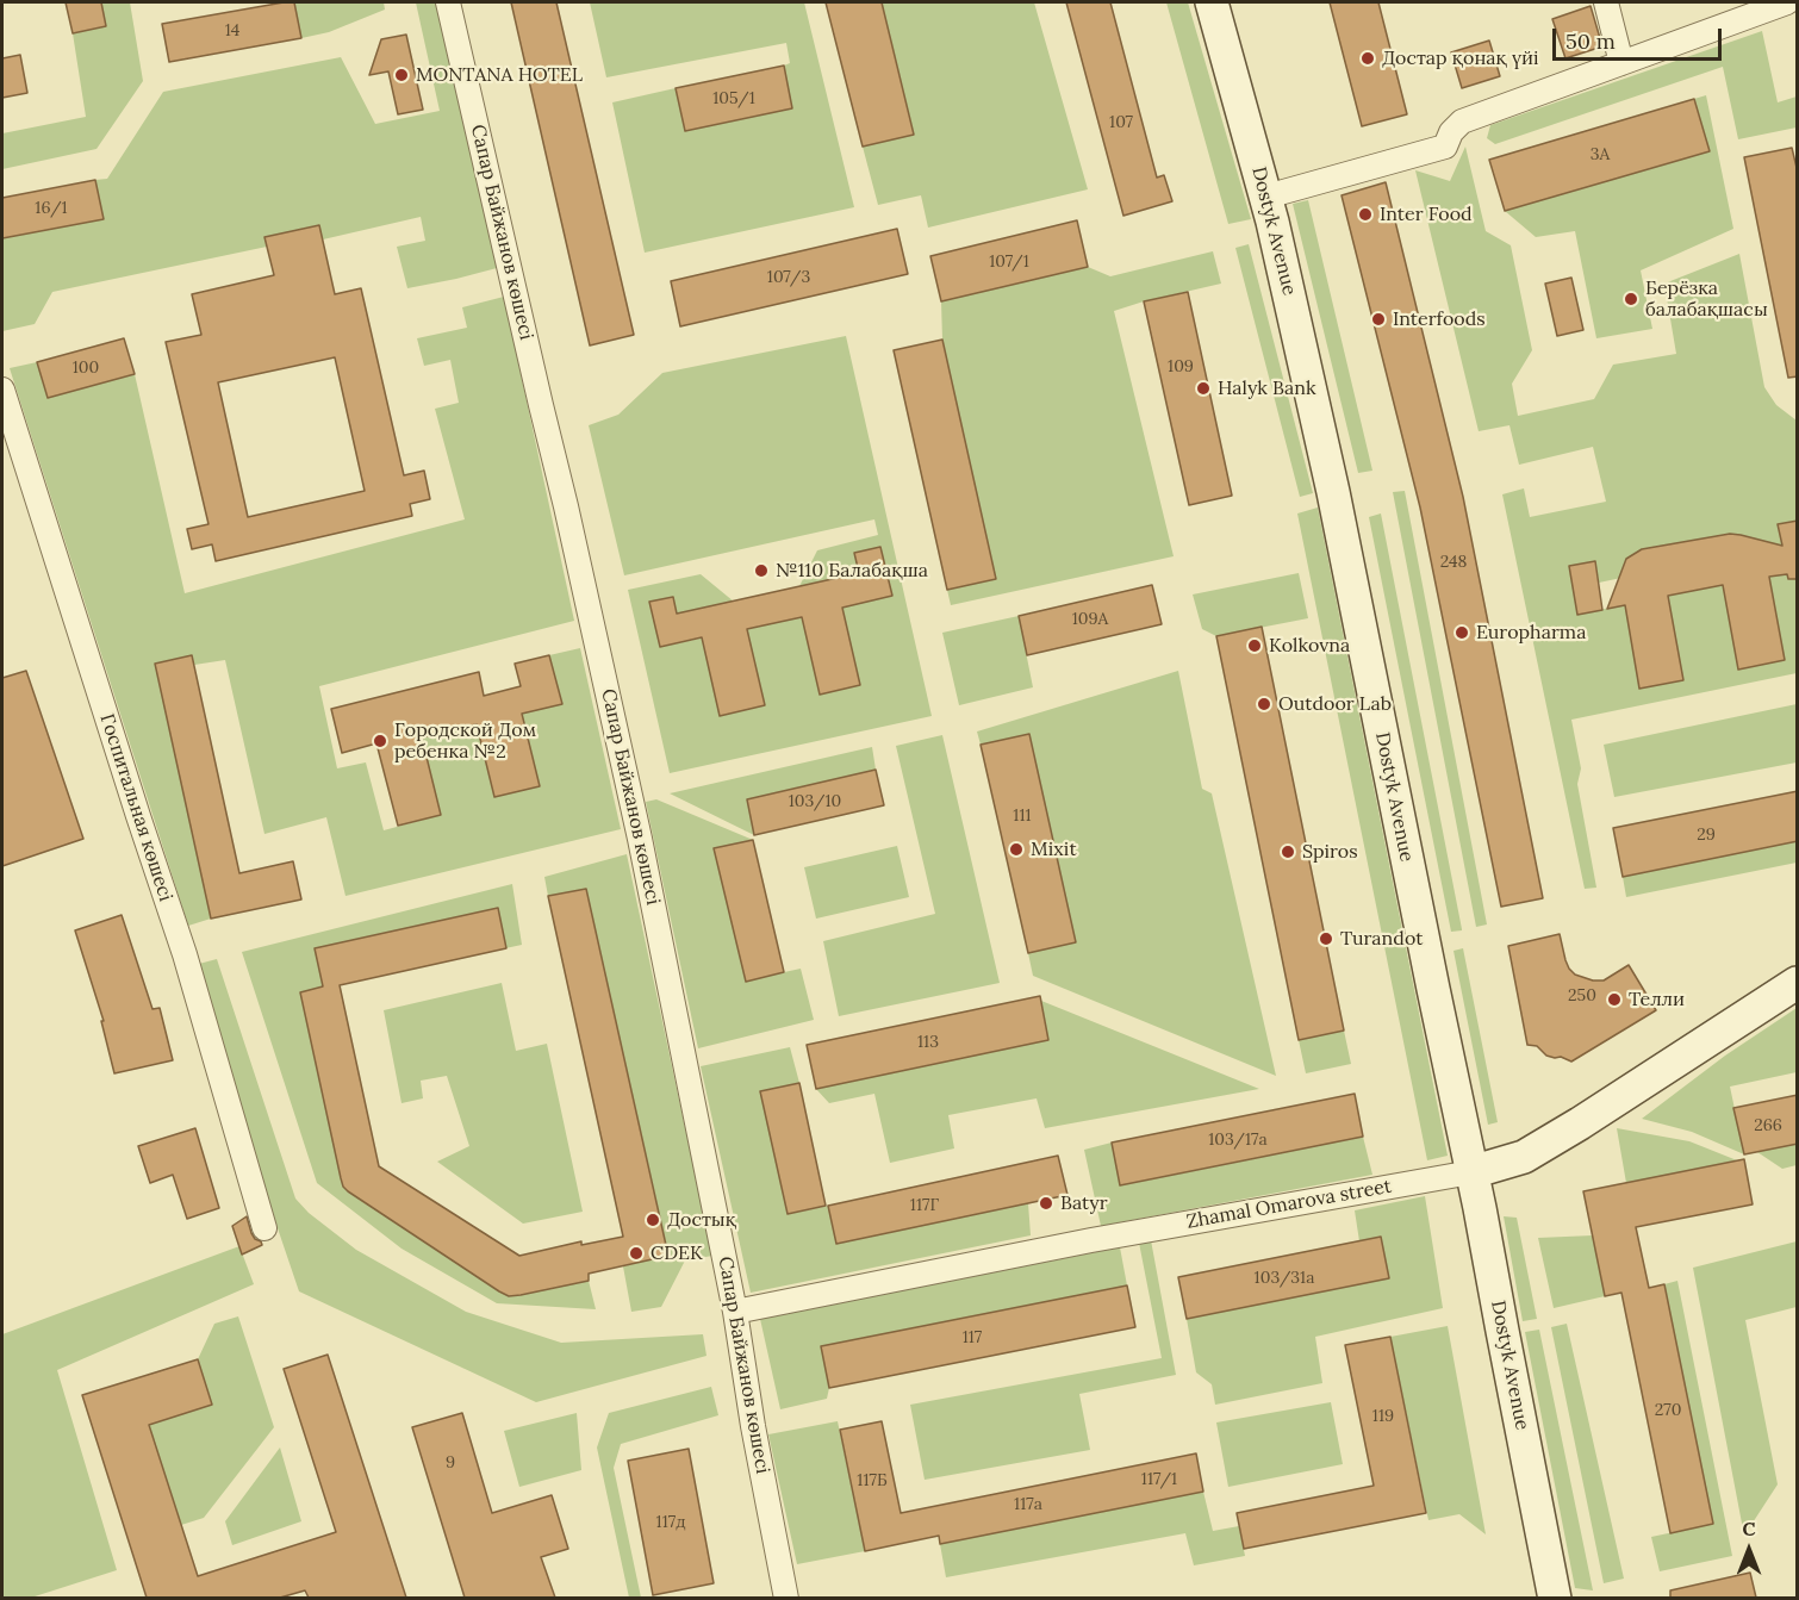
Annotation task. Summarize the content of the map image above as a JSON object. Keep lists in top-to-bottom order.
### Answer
{
  "streets": {
    "main road": ["Dostyk Avenue", "Zhamal Omarova street"],
    "street": ["Сапар Байжанов көшесі", "Госпитальная көшесі"]
  },
  "crossings": [
    ["Dostyk Avenue", "Zhamal Omarova street"],
    ["Сапар Байжанов көшесі", "Zhamal Omarova street"]
  ],
  "places": [
    "Достар қонақ үйі",
    "MONTANA HOTEL",
    "Inter Food",
    "Берёзка балабақшасы",
    "Interfoods",
    "Halyk Bank",
    "№110 Балабақша",
    "Europharma",
    "Kolkovna",
    "Outdoor Lab",
    "Городской Дом ребенка №2",
    "Mixit",
    "Spiros",
    "Turandot",
    "Телли",
    "Batyr",
    "Достық",
    "CDEK"
  ],
  "house_numbers": [
    "14",
    "105/1",
    "107",
    "3А",
    "16/1",
    "107/1",
    "107/3",
    "109",
    "100",
    "248",
    "109А",
    "103/10",
    "111",
    "29",
    "250",
    "113",
    "266",
    "103/17а",
    "117Г",
    "103/31а",
    "117",
    "270",
    "119",
    "9",
    "117/1",
    "117Б",
    "117а",
    "117д"
  ],
  "scale_bar": "50 m",
  "north": "top"
}
